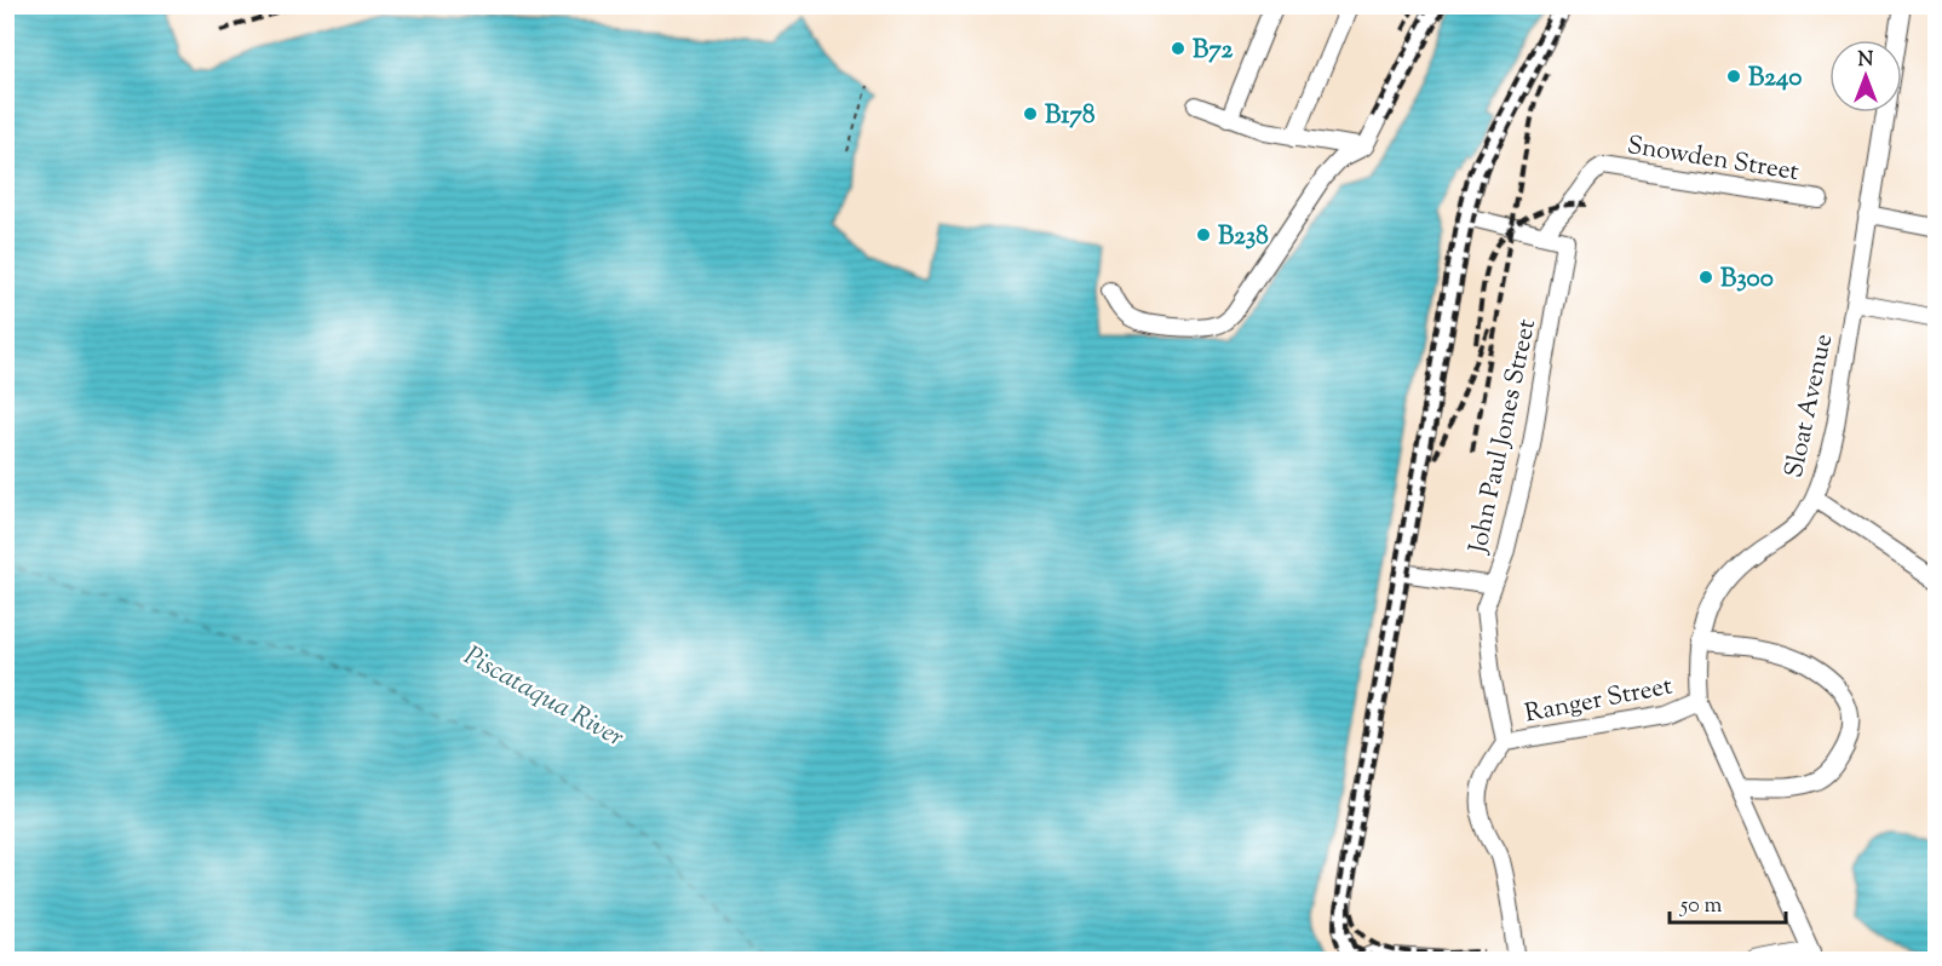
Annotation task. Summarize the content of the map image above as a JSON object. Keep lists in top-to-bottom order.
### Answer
{
  "streets": {
    "street": [
      "Snowden Street",
      "Sloat Avenue",
      "John Paul Jones Street",
      "Ranger Street"
    ]
  },
  "crossings": [
    ["Snowden Street", "John Paul Jones Street"],
    ["Sloat Avenue", "Ranger Street"],
    ["John Paul Jones Street", "Ranger Street"]
  ],
  "water": ["Piscataqua River"],
  "places": [
    "B72",
    "B240",
    "B178",
    "B238",
    "B300"
  ],
  "scale_bar": "50 m",
  "north": "top"
}
